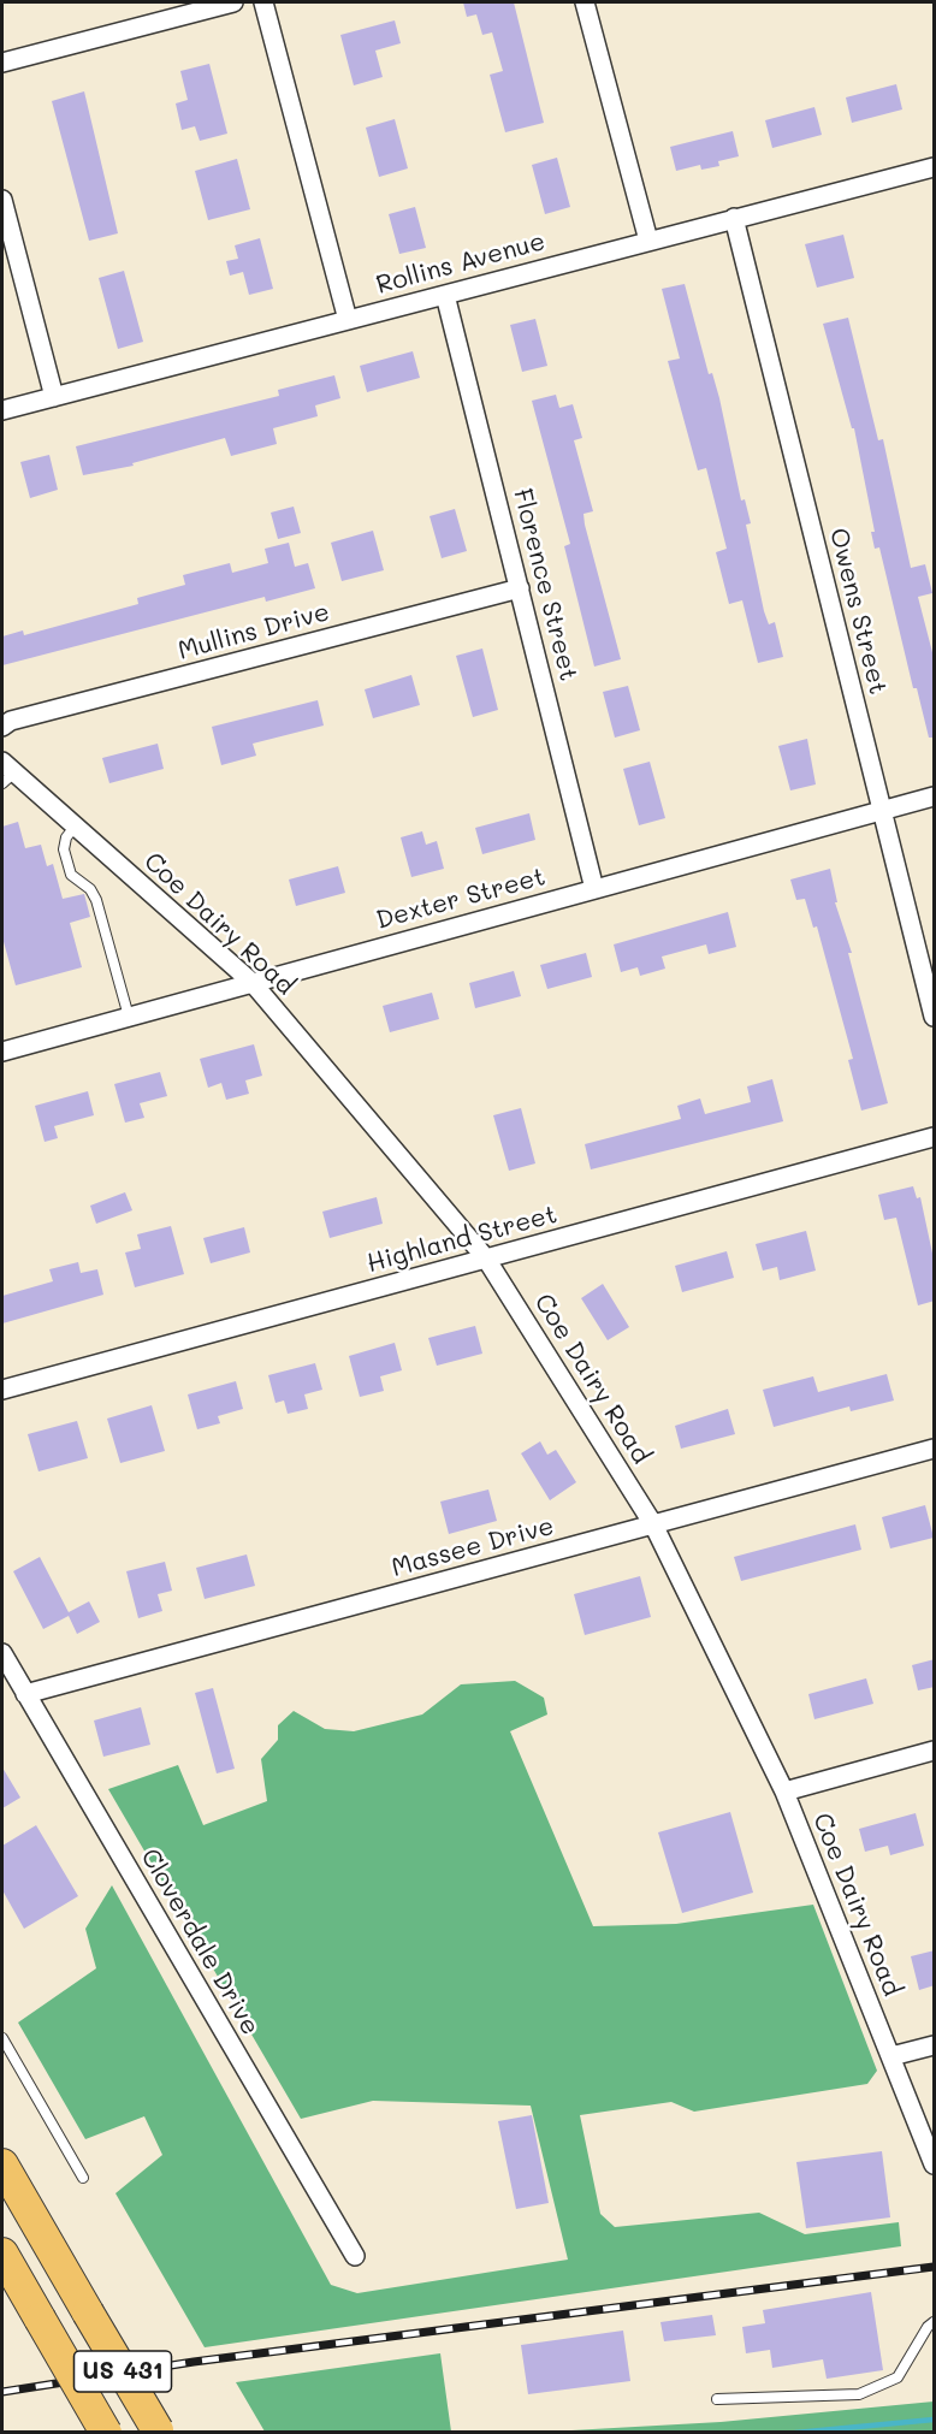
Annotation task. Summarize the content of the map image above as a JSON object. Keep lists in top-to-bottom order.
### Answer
{
  "streets": {
    "highway": ["US 431"],
    "street": [
      "Rollins Avenue",
      "Florence Street",
      "Owens Street",
      "Mullins Drive",
      "Dexter Street",
      "Coe Dairy Road",
      "Highland Street",
      "Massee Drive",
      "Cloverdale Drive"
    ]
  },
  "crossings": [
    ["Rollins Avenue", "Florence Street"],
    ["Rollins Avenue", "Owens Street"],
    ["Florence Street", "Mullins Drive"],
    ["Florence Street", "Dexter Street"],
    ["Owens Street", "Dexter Street"],
    ["Dexter Street", "Coe Dairy Road"],
    ["Coe Dairy Road", "Highland Street"],
    ["Coe Dairy Road", "Massee Drive"],
    ["Massee Drive", "Cloverdale Drive"]
  ]
}
